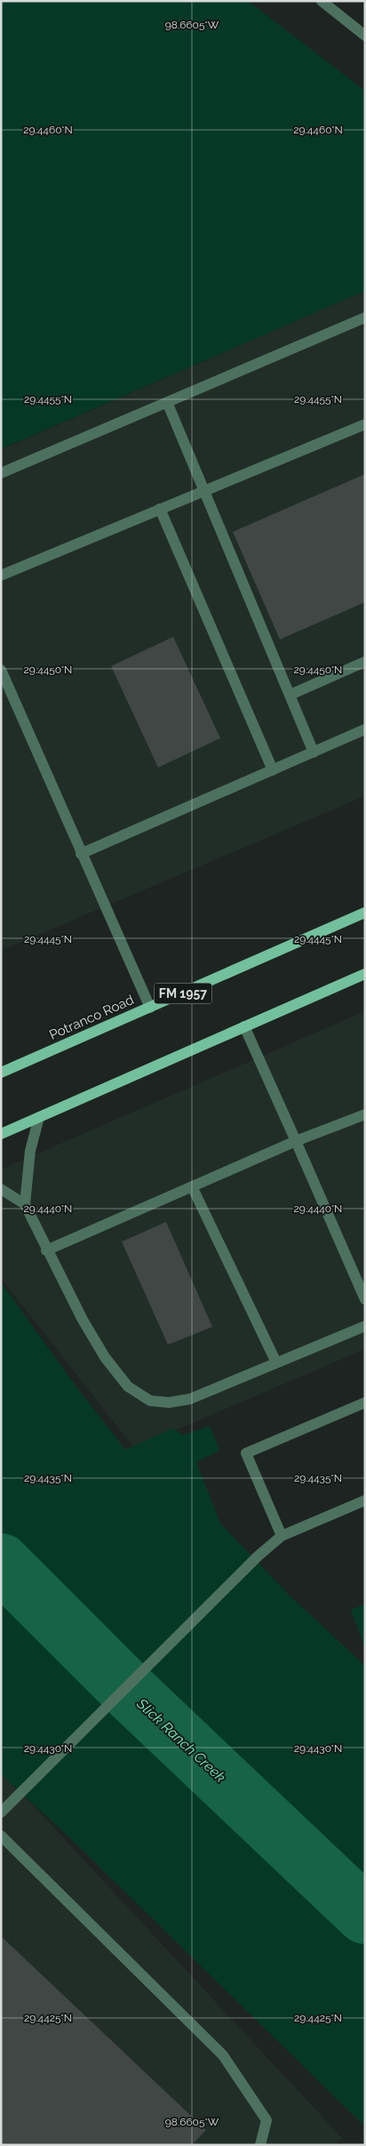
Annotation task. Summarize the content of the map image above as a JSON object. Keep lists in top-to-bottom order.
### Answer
{
  "streets": {
    "main road": ["FM 1957", "Potranco Road"]
  },
  "water": ["Slick Ranch Creek"],
  "coordinates": [
    "98.6605°W",
    "29.4460°N",
    "29.4455°N",
    "29.4450°N",
    "29.4445°N",
    "29.4440°N",
    "29.4435°N",
    "29.4430°N",
    "29.4425°N"
  ]
}
